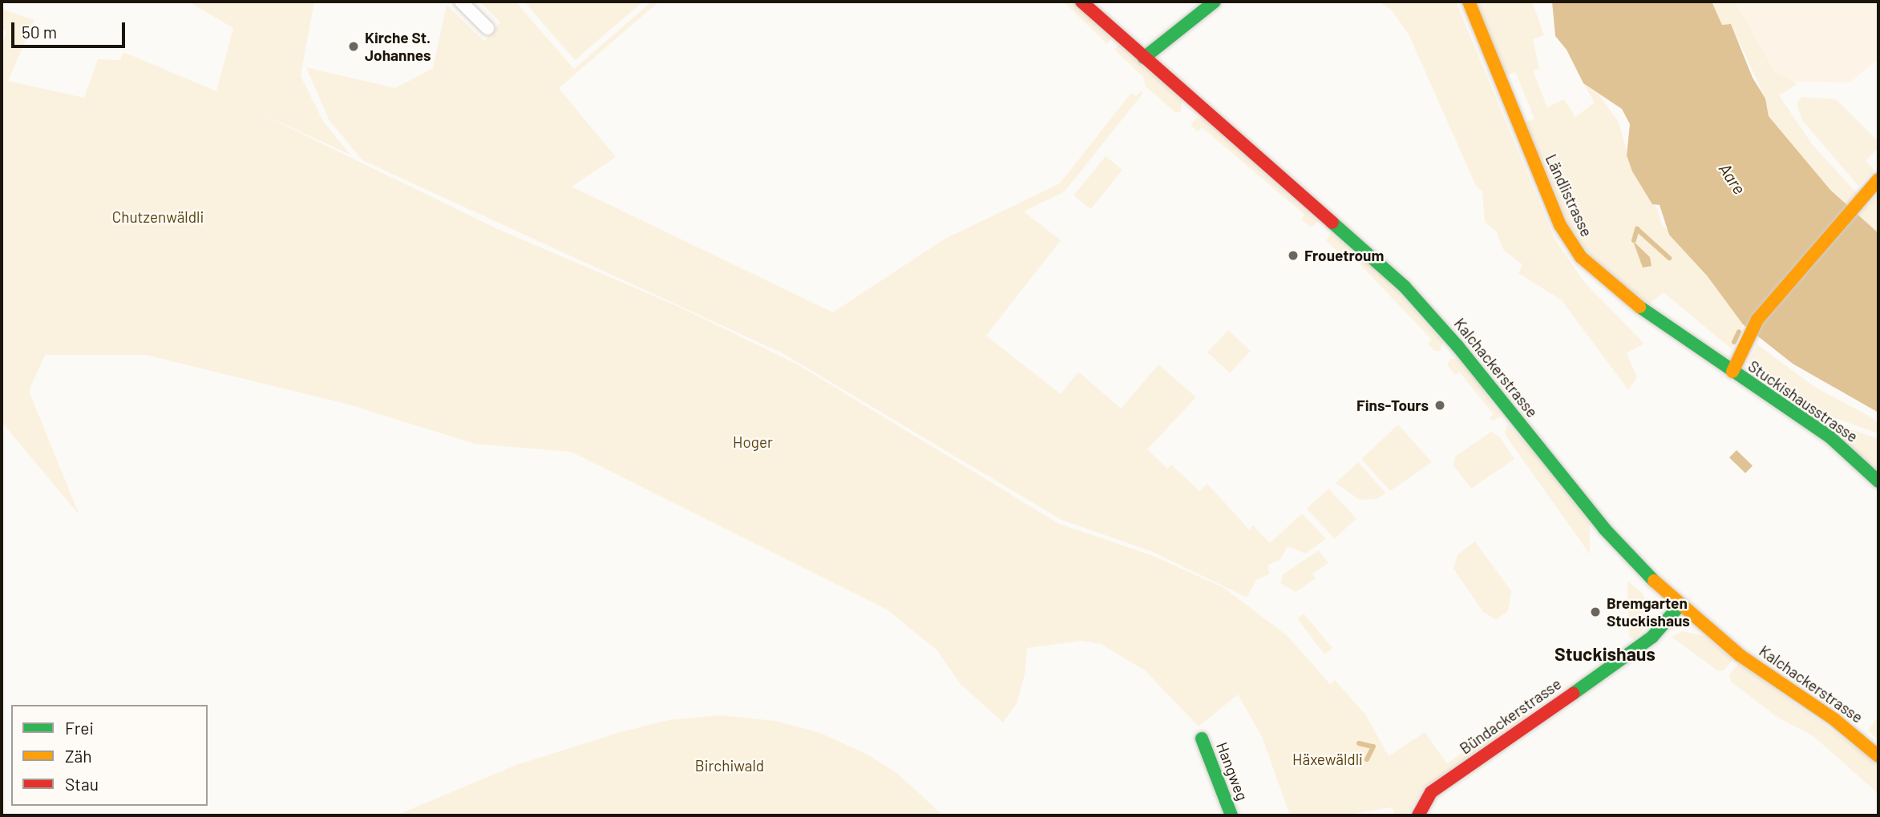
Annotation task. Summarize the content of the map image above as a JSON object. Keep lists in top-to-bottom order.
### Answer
{
  "streets": {
    "street": [
      "Ländlistrasse",
      "Kalchackerstrasse",
      "Stuckishausstrasse",
      "Bündackerstrasse",
      "Hangweg"
    ]
  },
  "crossings": [
    ["Ländlistrasse", "Stuckishausstrasse"],
    ["Kalchackerstrasse", "Bündackerstrasse"]
  ],
  "districts": ["Stuckishaus"],
  "water": ["Aare"],
  "parks": [
    "Chutzenwäldli",
    "Hoger",
    "Häxewäldli",
    "Birchiwald"
  ],
  "places": [
    "Kirche St. Johannes",
    "Frouetroum",
    "Fins-Tours",
    "Bremgarten Stuckishaus"
  ],
  "legend": ["Frei", "Zäh", "Stau"],
  "scale_bar": "50 m"
}
